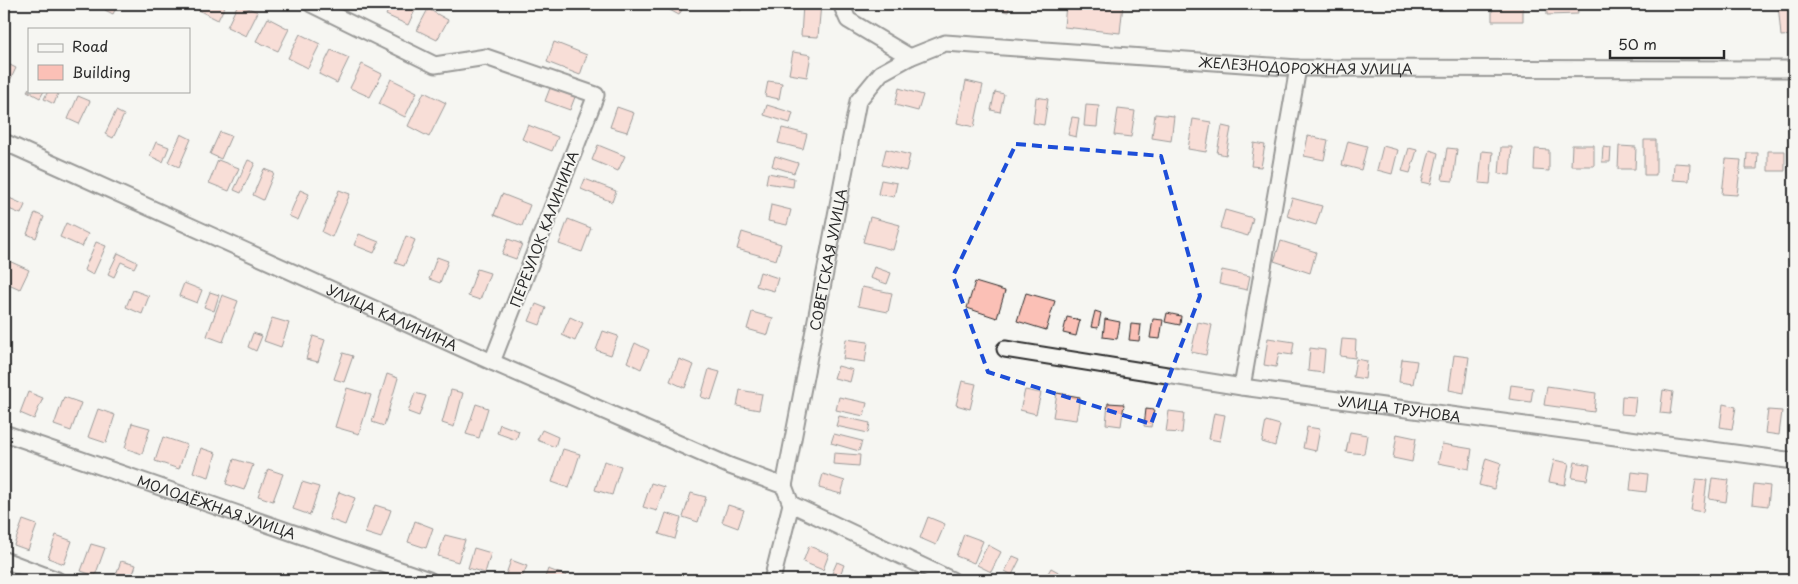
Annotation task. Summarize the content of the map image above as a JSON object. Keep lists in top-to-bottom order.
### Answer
{
  "streets": {
    "street": [
      "ЖЕЛЕЗНОДОРОЖНАЯ УЛИЦА",
      "ПЕРЕУЛОК КАЛИНИНА",
      "СОВЕТСКАЯ УЛИЦА",
      "УЛИЦА КАЛИНИНА",
      "УЛИЦА ТРУНОВА",
      "МОЛОДЁЖНАЯ УЛИЦА"
    ]
  },
  "crossings": [
    ["ЖЕЛЕЗНОДОРОЖНАЯ УЛИЦА", "СОВЕТСКАЯ УЛИЦА"],
    ["ПЕРЕУЛОК КАЛИНИНА", "УЛИЦА КАЛИНИНА"],
    ["СОВЕТСКАЯ УЛИЦА", "УЛИЦА КАЛИНИНА"]
  ],
  "legend": ["Road", "Building"],
  "scale_bar": "50 m"
}
